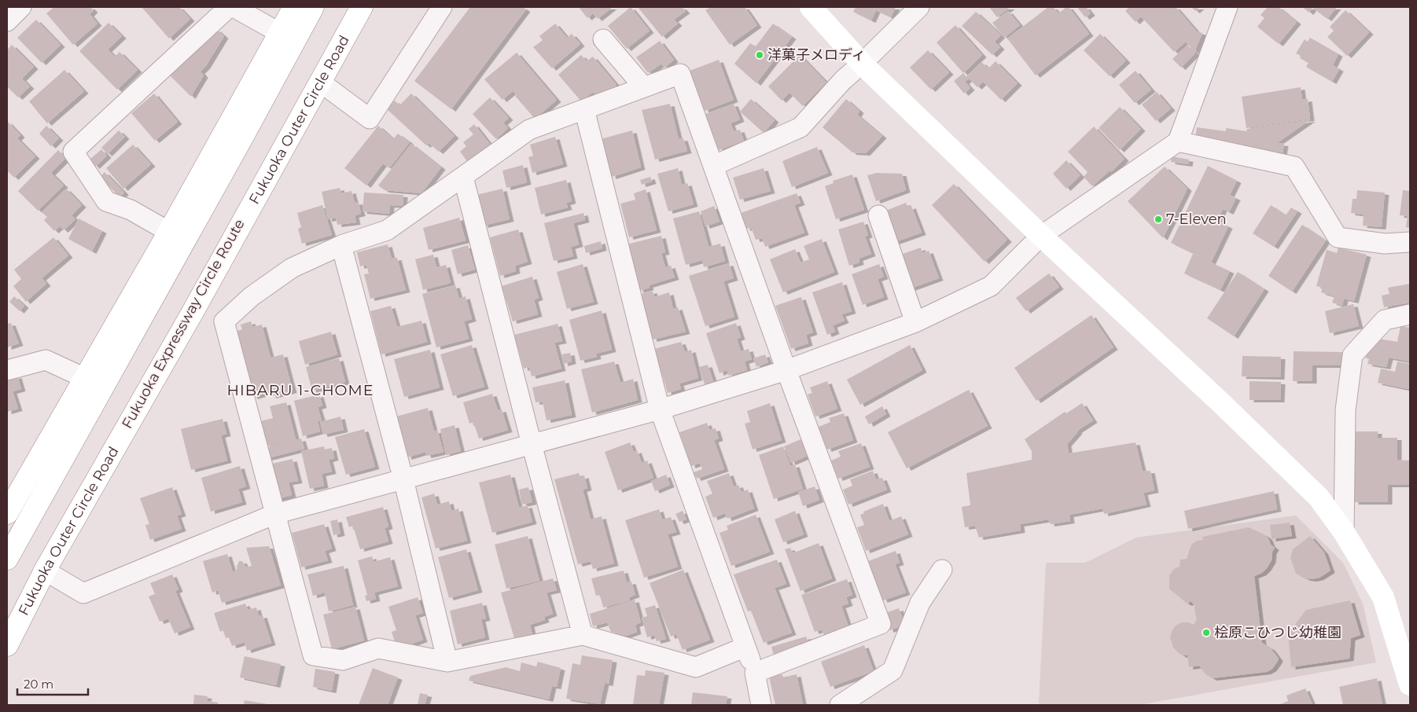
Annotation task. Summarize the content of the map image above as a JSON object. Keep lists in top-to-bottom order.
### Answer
{
  "streets": {
    "main road": ["Fukuoka Outer Circle Road", "Fukuoka Expressway Circle Route"]
  },
  "districts": ["HIBARU 1-CHOME"],
  "places": ["洋菓子メロディ", "7-Eleven", "桧原こひつじ幼稚園"],
  "scale_bar": "20 m"
}
